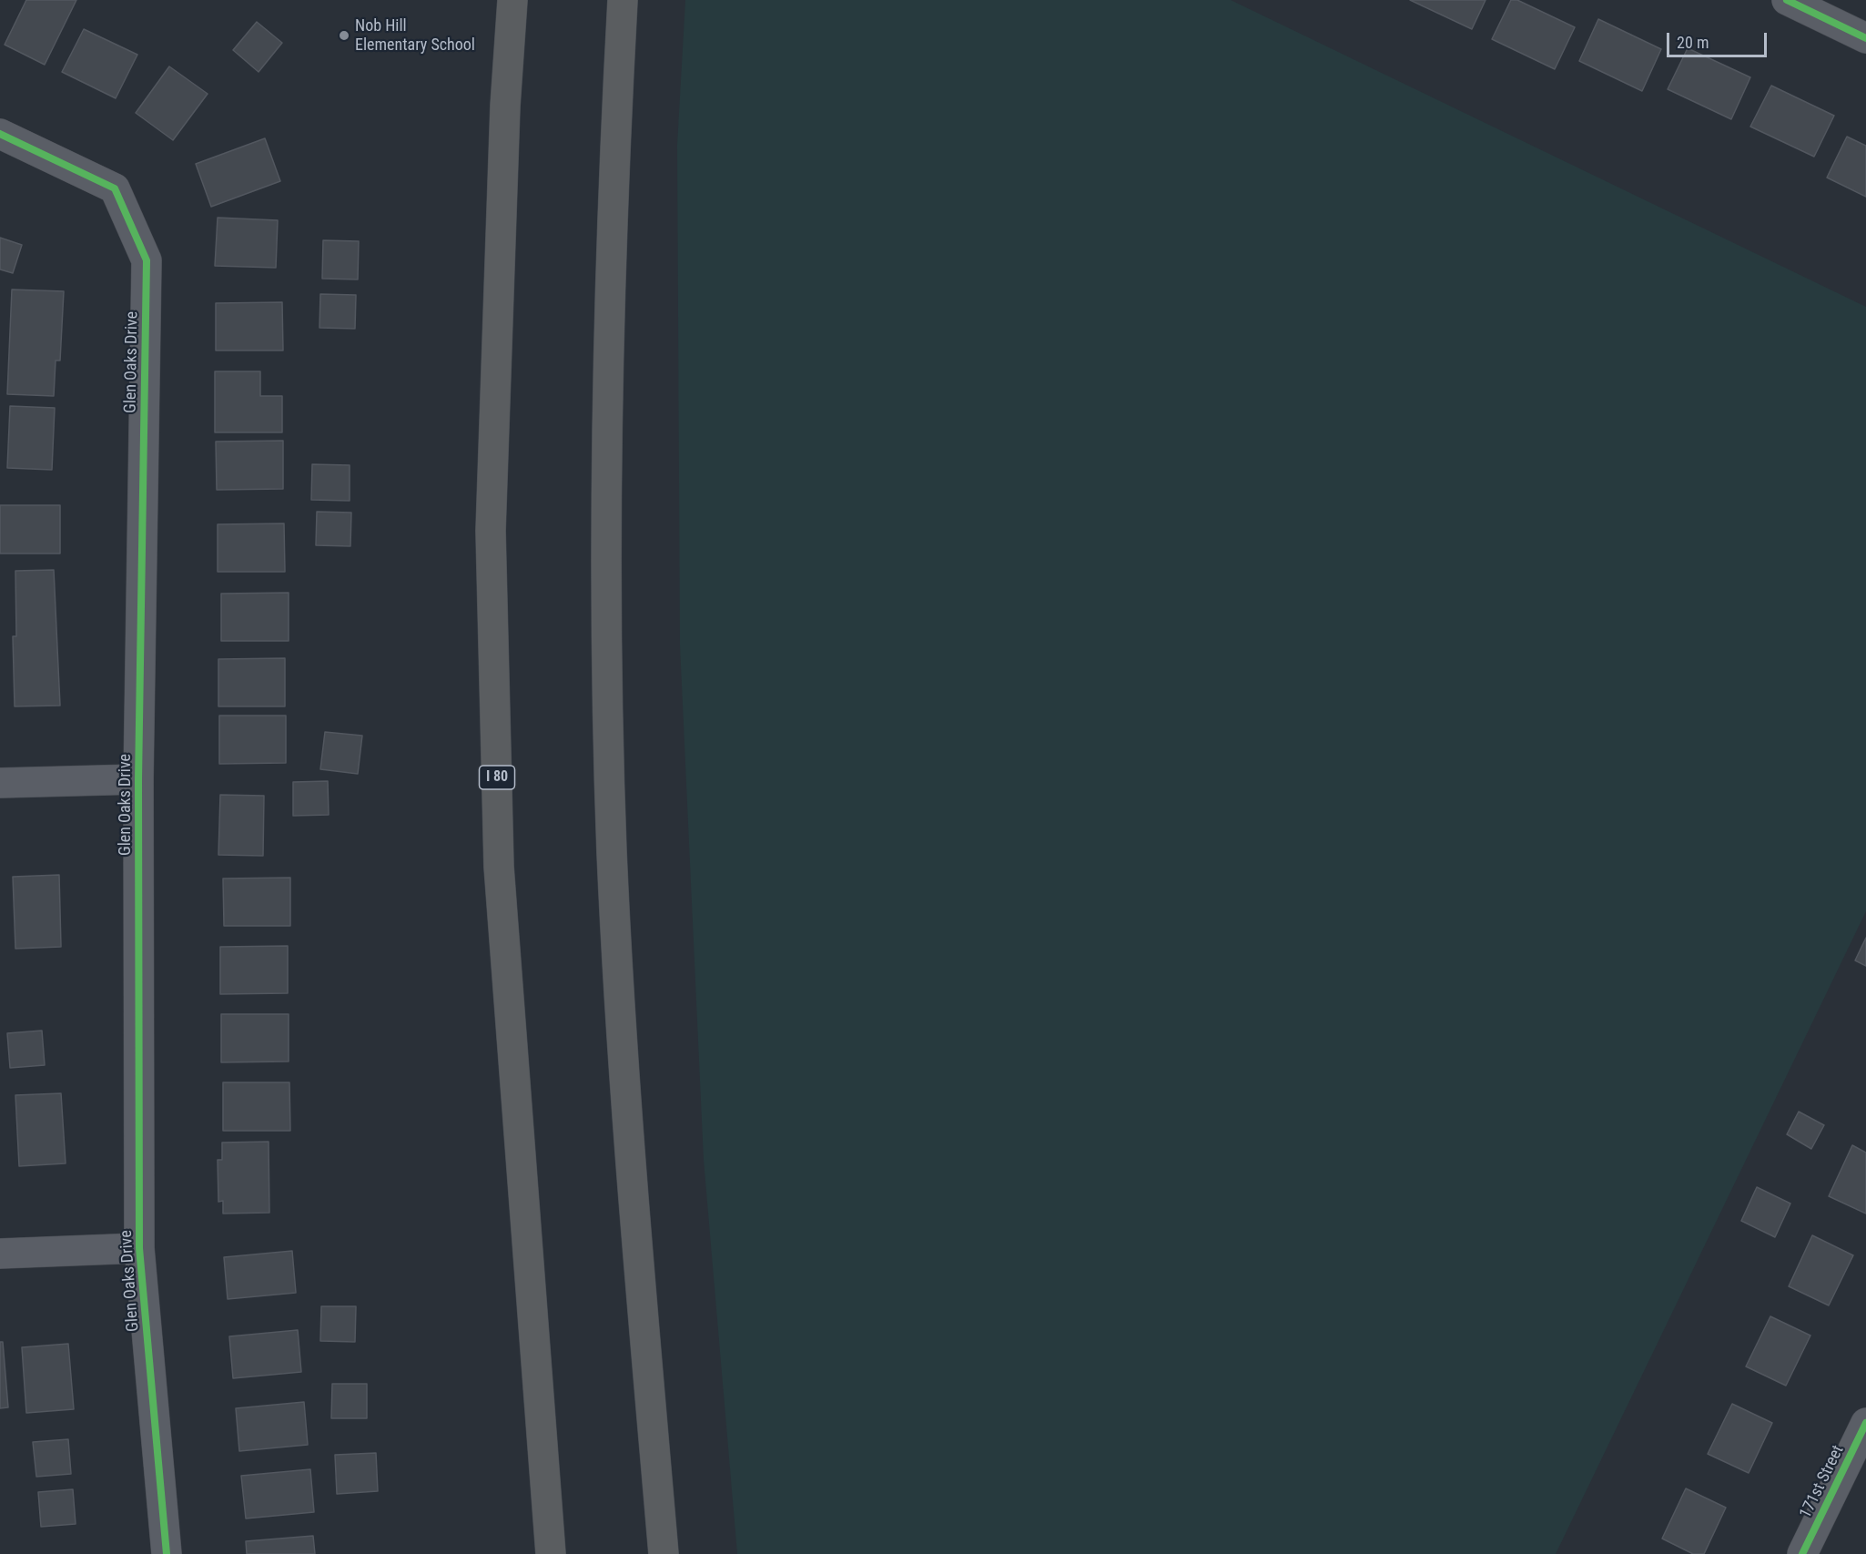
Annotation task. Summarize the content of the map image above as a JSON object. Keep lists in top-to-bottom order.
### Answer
{
  "streets": {
    "highway": ["I 80"],
    "street": ["Glen Oaks Drive", "171st Street"]
  },
  "places": ["Nob Hill Elementary School"],
  "scale_bar": "20 m"
}
